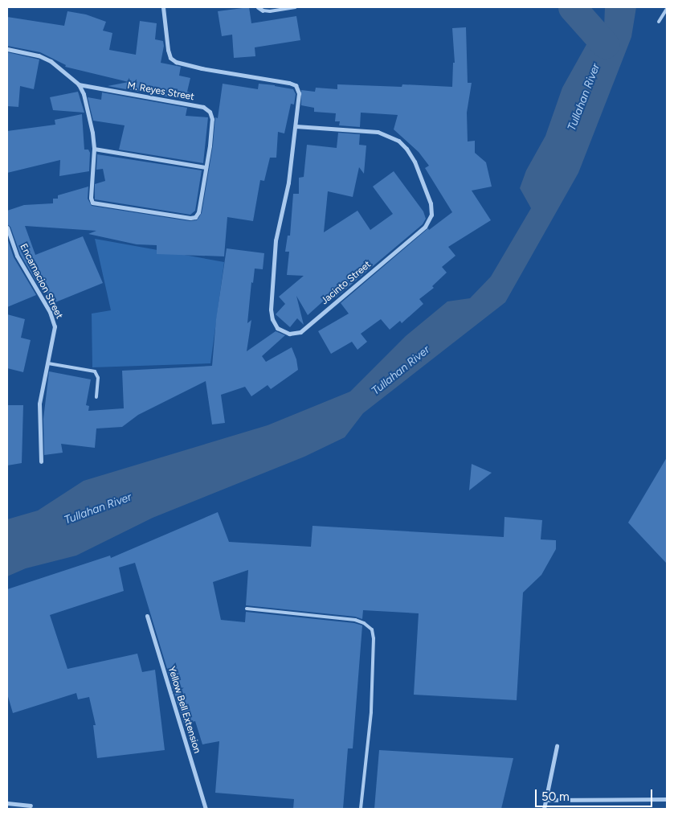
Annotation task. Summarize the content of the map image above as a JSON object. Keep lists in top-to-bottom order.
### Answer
{
  "streets": {
    "street": [
      "M. Reyes Street",
      "Encarnacion Street",
      "Jacinto Street",
      "Yellow Bell Extension"
    ]
  },
  "water": ["Tullahan River"],
  "scale_bar": "50 m"
}
